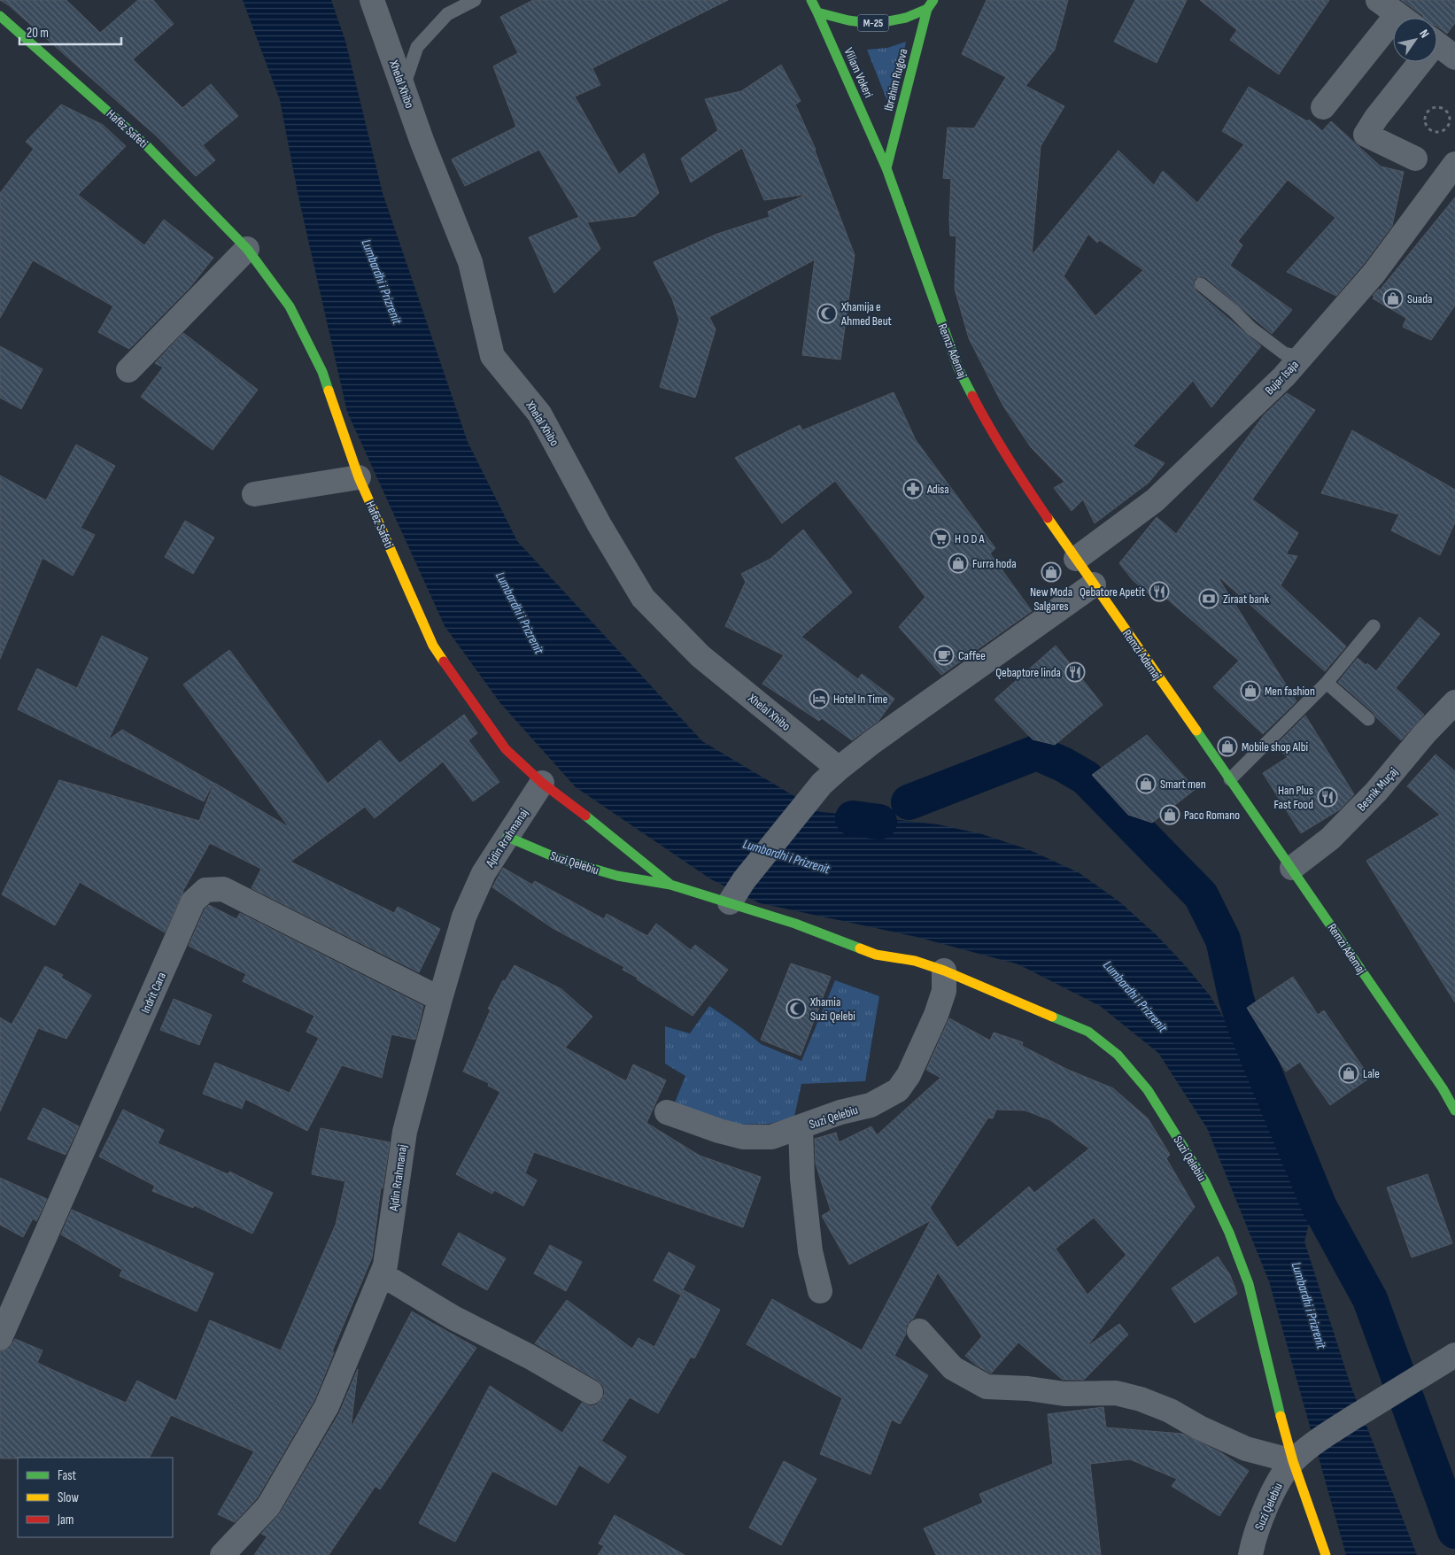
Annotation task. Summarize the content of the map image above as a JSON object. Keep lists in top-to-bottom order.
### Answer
{
  "streets": {
    "street": [
      "M-25",
      "Viliam Vokeri",
      "Ibrahim Rugova",
      "Xhelal Xhibo",
      "Hafëz Safeti",
      "Remzi Ademaj",
      "Bujar Isaja",
      "Besnik Muçaj",
      "Ajdin Rrahmanaj",
      "Suzi Qelebiu",
      "Indrit Cara"
    ]
  },
  "crossings": [
    ["M-25", "Viliam Vokeri"],
    ["M-25", "Ibrahim Rugova"],
    ["Viliam Vokeri", "Ibrahim Rugova"],
    ["Viliam Vokeri", "Remzi Ademaj"],
    ["Ibrahim Rugova", "Remzi Ademaj"],
    ["Hafëz Safeti", "Ajdin Rrahmanaj"],
    ["Hafëz Safeti", "Suzi Qelebiu"],
    ["Remzi Ademaj", "Bujar Isaja"],
    ["Remzi Ademaj", "Besnik Muçaj"],
    ["Ajdin Rrahmanaj", "Suzi Qelebiu"],
    ["Ajdin Rrahmanaj", "Indrit Cara"]
  ],
  "water": ["Lumbardhi i Prizrenit"],
  "places": {
    "shop": [
      "Suada",
      "Furra hoda",
      "New Moda Salgares",
      "Men fashion",
      "Mobile shop Albi",
      "Smart men",
      "Paco Romano",
      "Lale"
    ],
    "mosque": ["Xhamija e Ahmed Beut", "Xhamia Suzi Qelebi"],
    "pharmacy": ["Adisa"],
    "supermarket": ["H O D A"],
    "restaurant": ["Qebatore Apetit", "Qebaptore linda", "Han Plus Fast Food"],
    "bank": ["Ziraat bank"],
    "cafe": ["Caffee"],
    "hotel": ["Hotel In Time"]
  },
  "legend": ["Fast", "Slow", "Jam"],
  "scale_bar": "20 m",
  "north": "top right"
}
